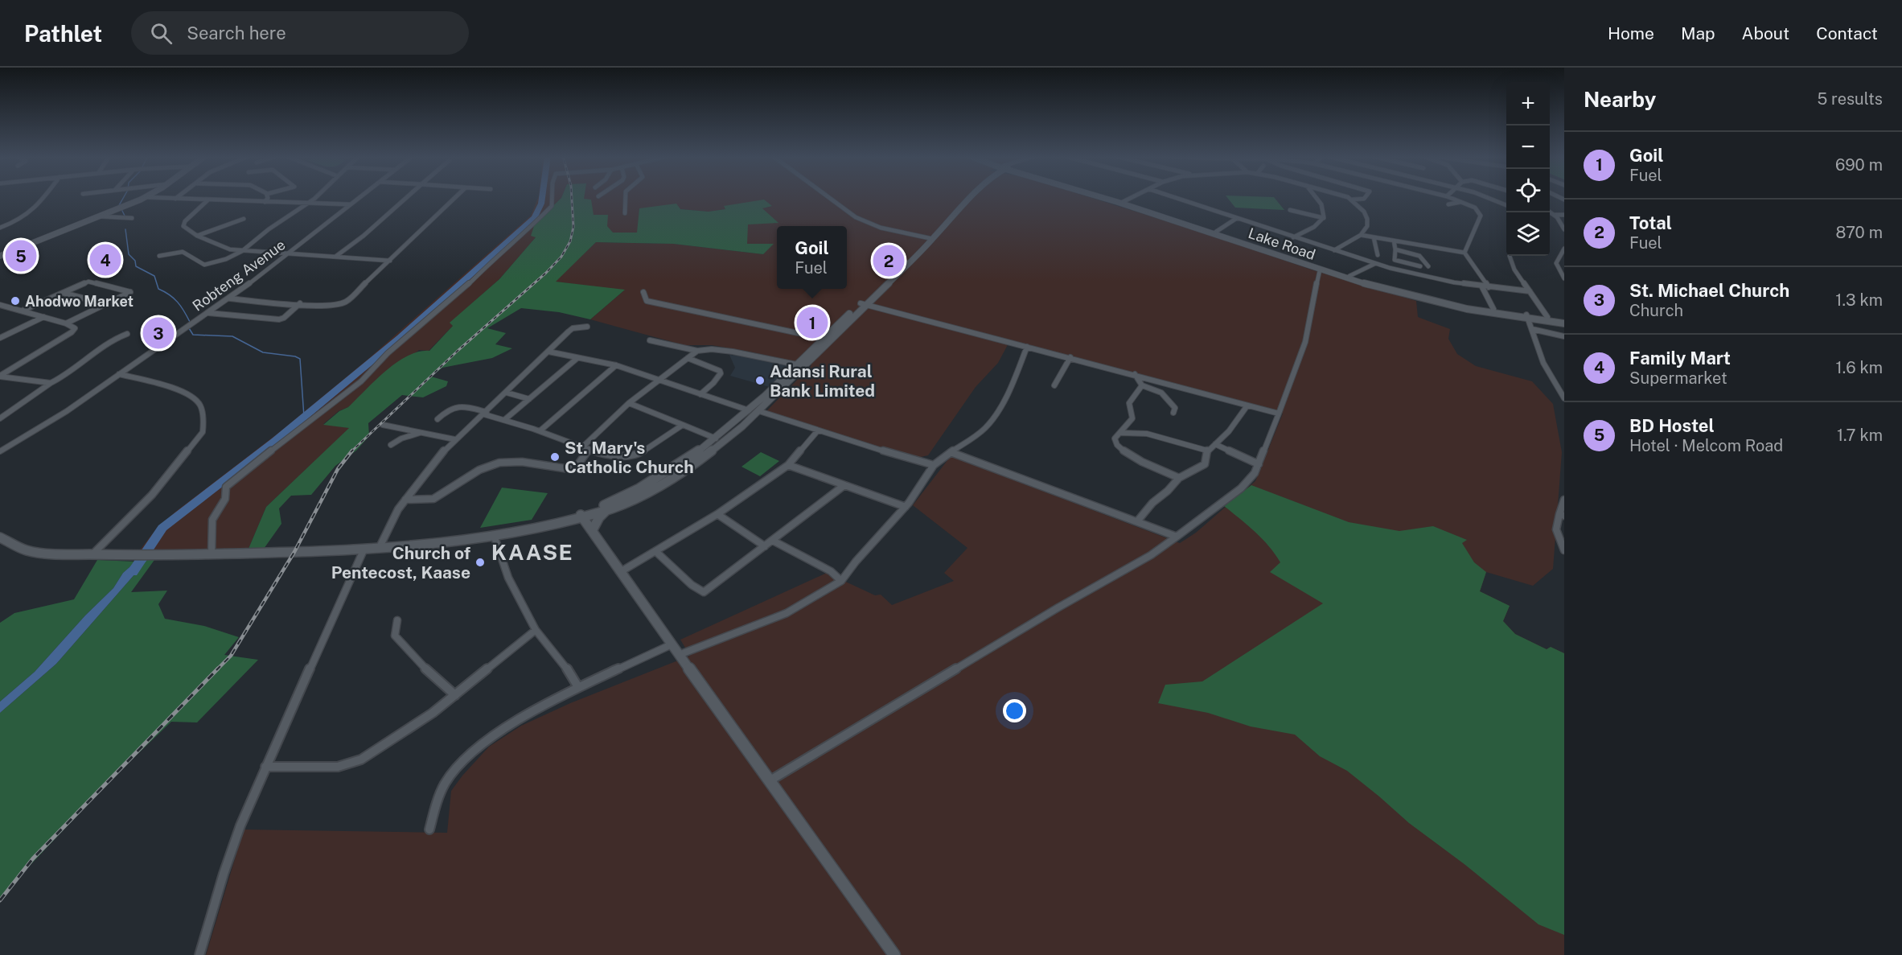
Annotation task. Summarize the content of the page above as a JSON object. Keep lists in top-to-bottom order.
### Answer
{
  "streets": {
    "main road": ["Lake Road"],
    "street": ["Robteng Avenue"]
  },
  "districts": ["KAASE"],
  "places": [
    "Ahodwo Market",
    "Adansi Rural Bank Limited",
    "St. Mary's Catholic Church",
    "Church of Pentecost, Kaase"
  ],
  "page": {
    "header": "Pathlet",
    "search": "Search here",
    "nav": [
      "Home",
      "Map",
      "About",
      "Contact"
    ],
    "heading": ["Nearby", "5 results"],
    "map_buttons": ["+", "−"],
    "list": [
      {
        "mark": "1",
        "name": "Goil",
        "note": "Fuel",
        "value": "690 m"
      },
      {
        "mark": "2",
        "name": "Total",
        "note": "Fuel",
        "value": "870 m"
      },
      {
        "mark": "3",
        "name": "St. Michael Church",
        "note": "Church",
        "value": "1.3 km"
      },
      {
        "mark": "4",
        "name": "Family Mart",
        "note": "Supermarket",
        "value": "1.6 km"
      },
      {
        "mark": "5",
        "name": "BD Hostel",
        "note": "Hotel · Melcom Road",
        "value": "1.7 km"
      }
    ],
    "popup": ["Goil", "Fuel"],
    "pins": [
      "5",
      "4",
      "2",
      "1",
      "3"
    ]
  }
}
